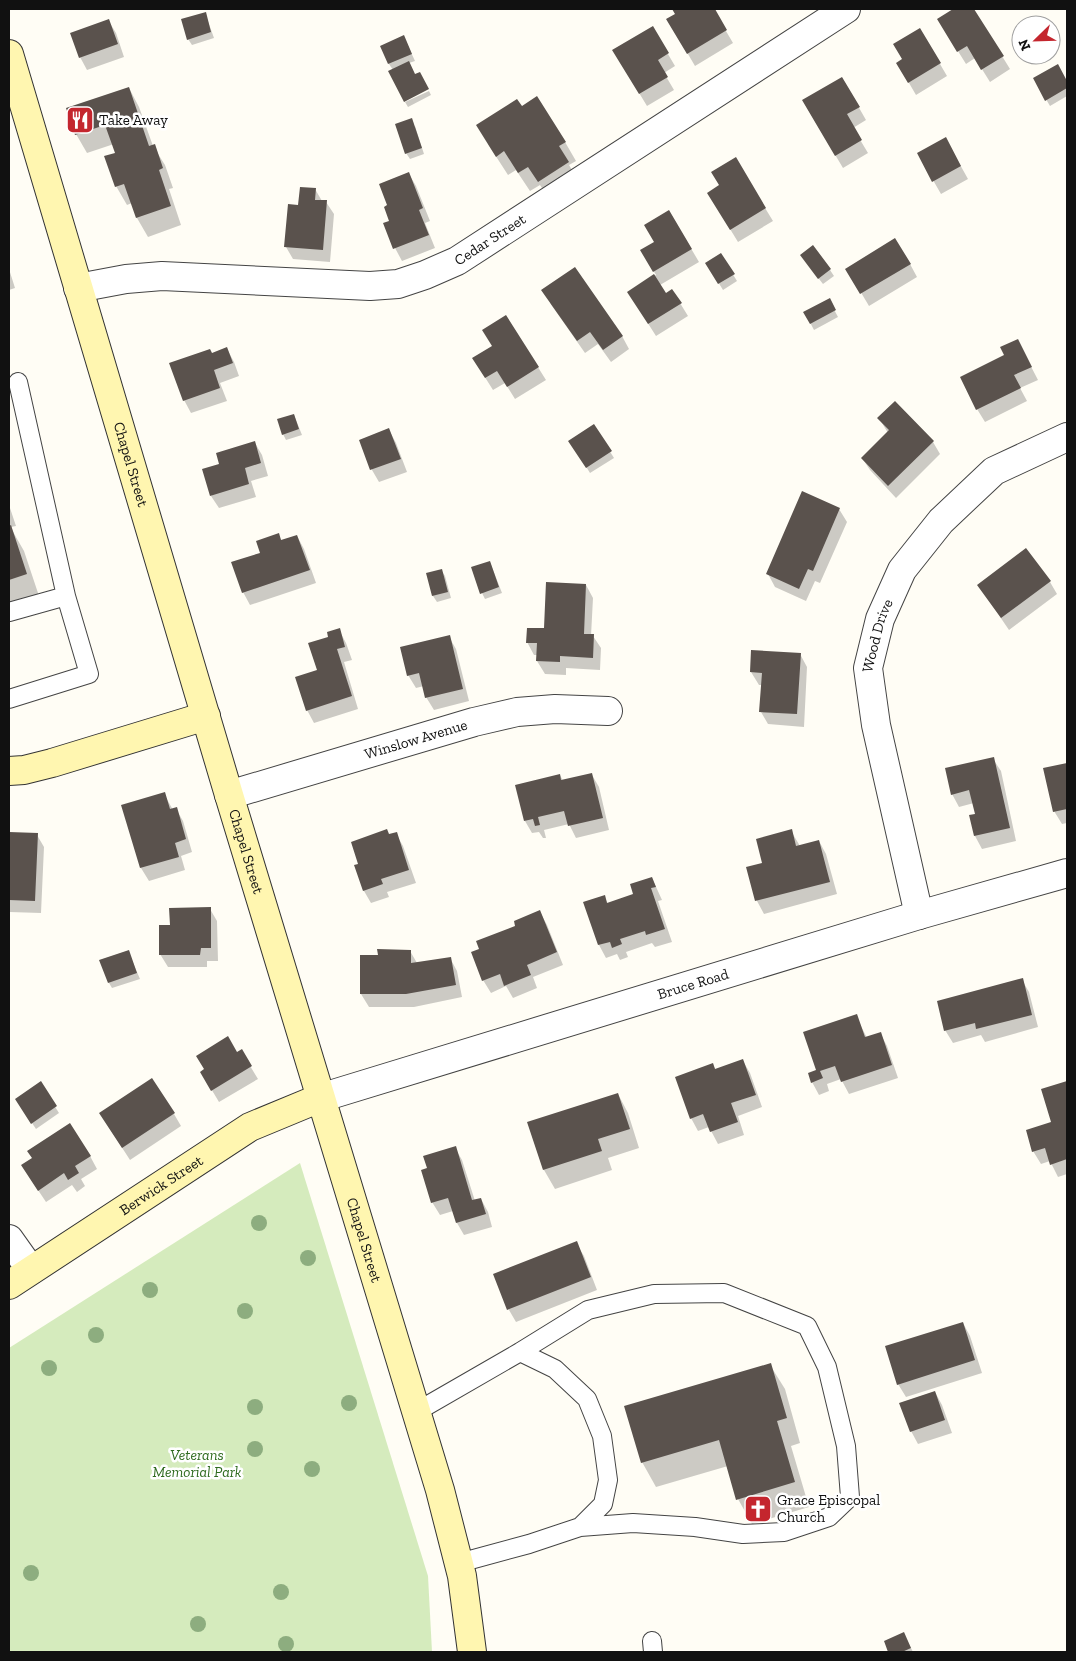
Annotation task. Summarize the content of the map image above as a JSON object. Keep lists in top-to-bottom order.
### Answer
{
  "streets": {
    "main road": ["Chapel Street", "Berwick Street"],
    "street": [
      "Cedar Street",
      "Wood Drive",
      "Winslow Avenue",
      "Bruce Road"
    ]
  },
  "crossings": [
    ["Cedar Street", "Chapel Street"],
    ["Chapel Street", "Winslow Avenue"],
    ["Chapel Street", "Bruce Road"],
    ["Chapel Street", "Berwick Street"],
    ["Wood Drive", "Bruce Road"],
    ["Bruce Road", "Berwick Street"]
  ],
  "parks": ["Veterans Memorial Park"],
  "places": {
    "restaurant": ["Take Away"],
    "church": ["Grace Episcopal Church"]
  },
  "north": "bottom left"
}
